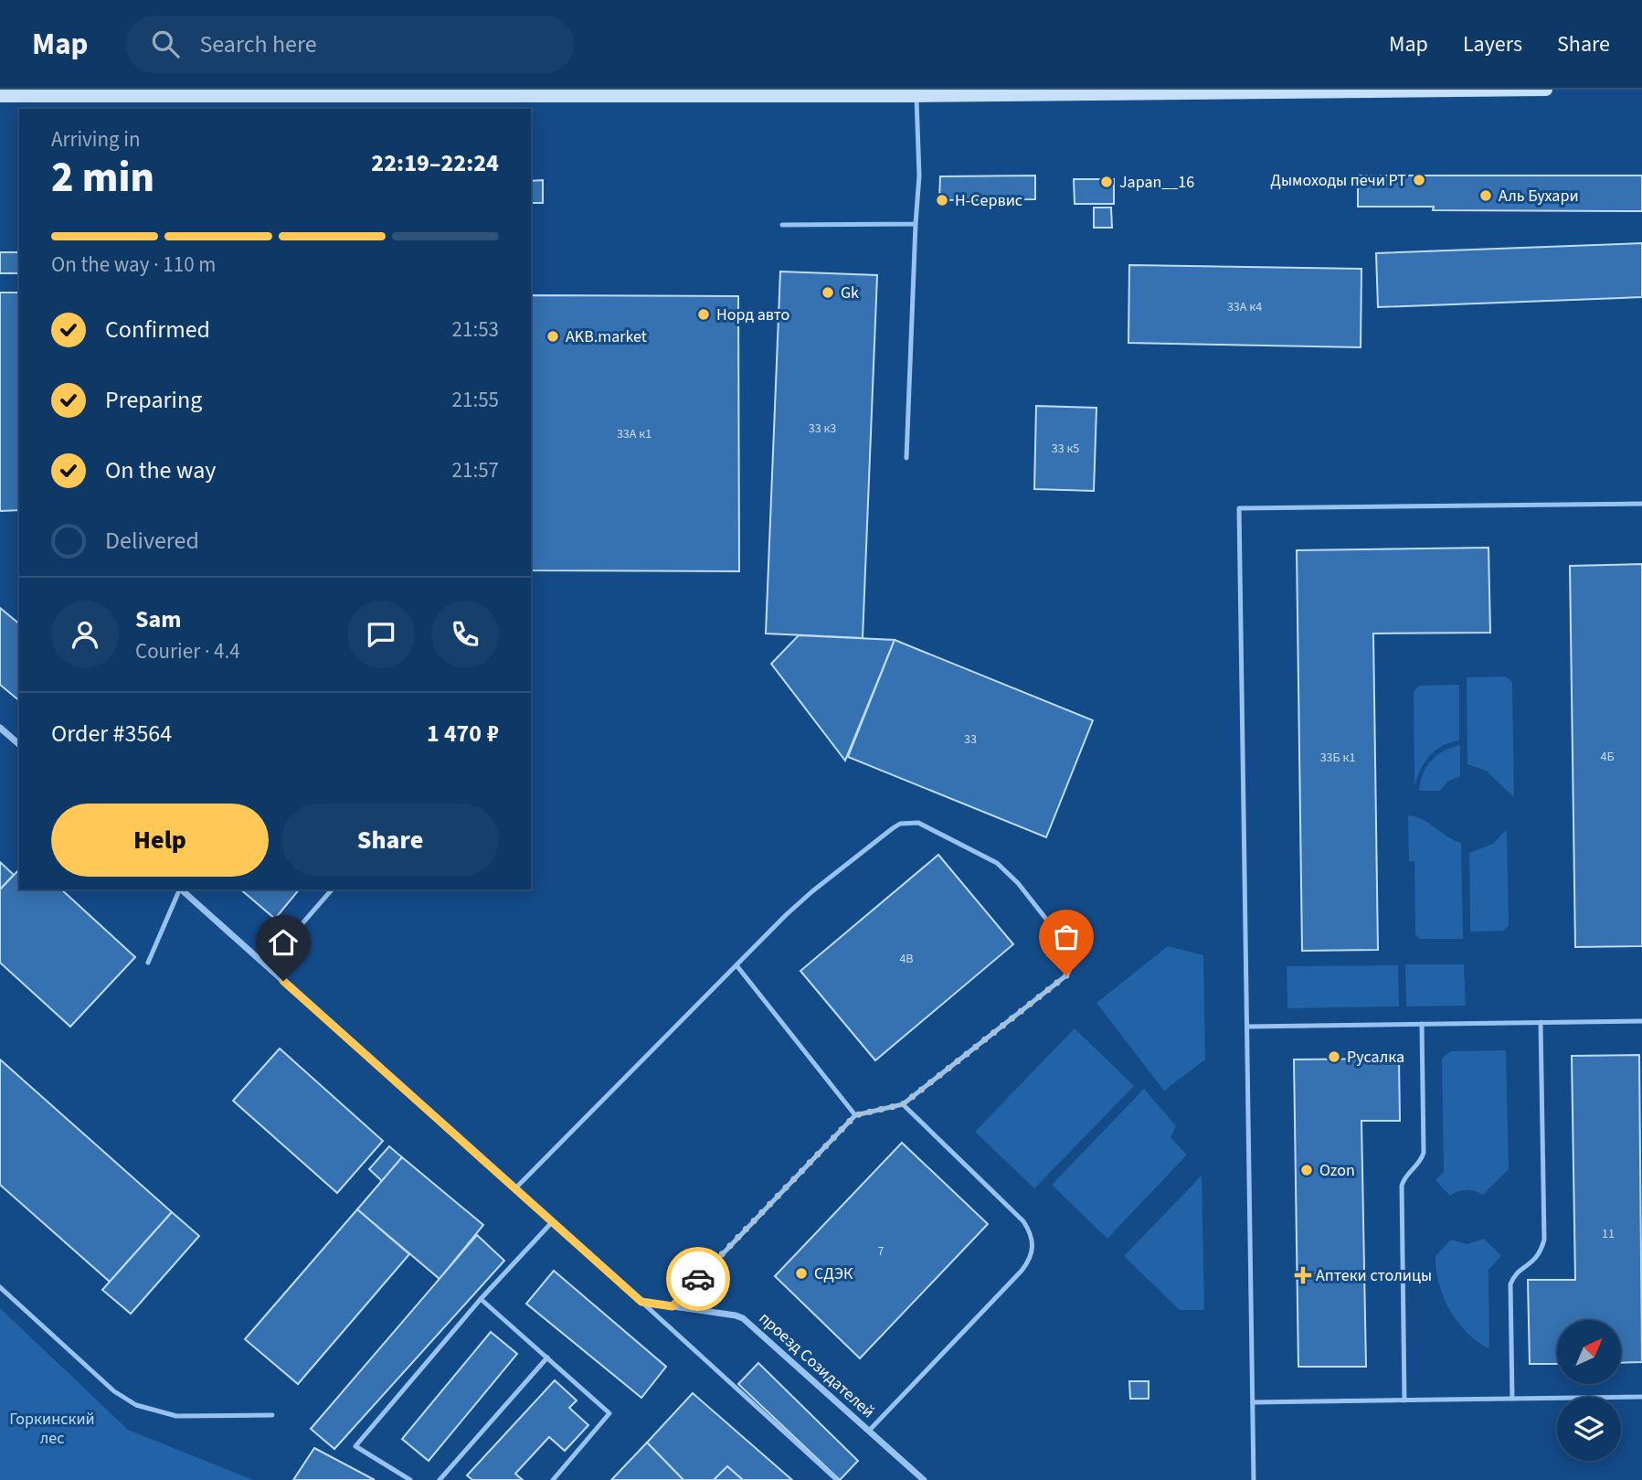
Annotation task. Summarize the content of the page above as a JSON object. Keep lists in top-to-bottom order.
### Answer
{
  "streets": {
    "street": ["проезд Созидателей"]
  },
  "parks": ["Горкинский лес"],
  "places": {
    "other": [
      "Дымоходы печи РТ",
      "Japan__16",
      "Аль Бухари",
      "Н-Сервис",
      "Gk",
      "Норд авто",
      "AKB.market",
      "Русалка",
      "Ozon",
      "СДЭК"
    ],
    "health": ["Аптеки столицы"]
  },
  "house_numbers": [
    "33А к4",
    "33 к3",
    "33А к1",
    "33 к5",
    "33",
    "4Б",
    "33Б к1",
    "4В",
    "11",
    "7"
  ],
  "north": "top right",
  "page": {
    "header": "Map",
    "search": "Search here",
    "nav": ["Map", "Layers", "Share"],
    "heading": ["2 min", "Arriving in", "22:19–22:24"],
    "panel": [
      "Sam",
      "Courier · 4.4",
      "Order #3564",
      "1 470 ₽"
    ],
    "bar": "On the way · 110 m",
    "list": [
      ["Confirmed", "21:53"],
      ["Preparing", "21:55"],
      ["On the way", "21:57"],
      "Delivered"
    ],
    "buttons": ["Help", "Share"]
  }
}
